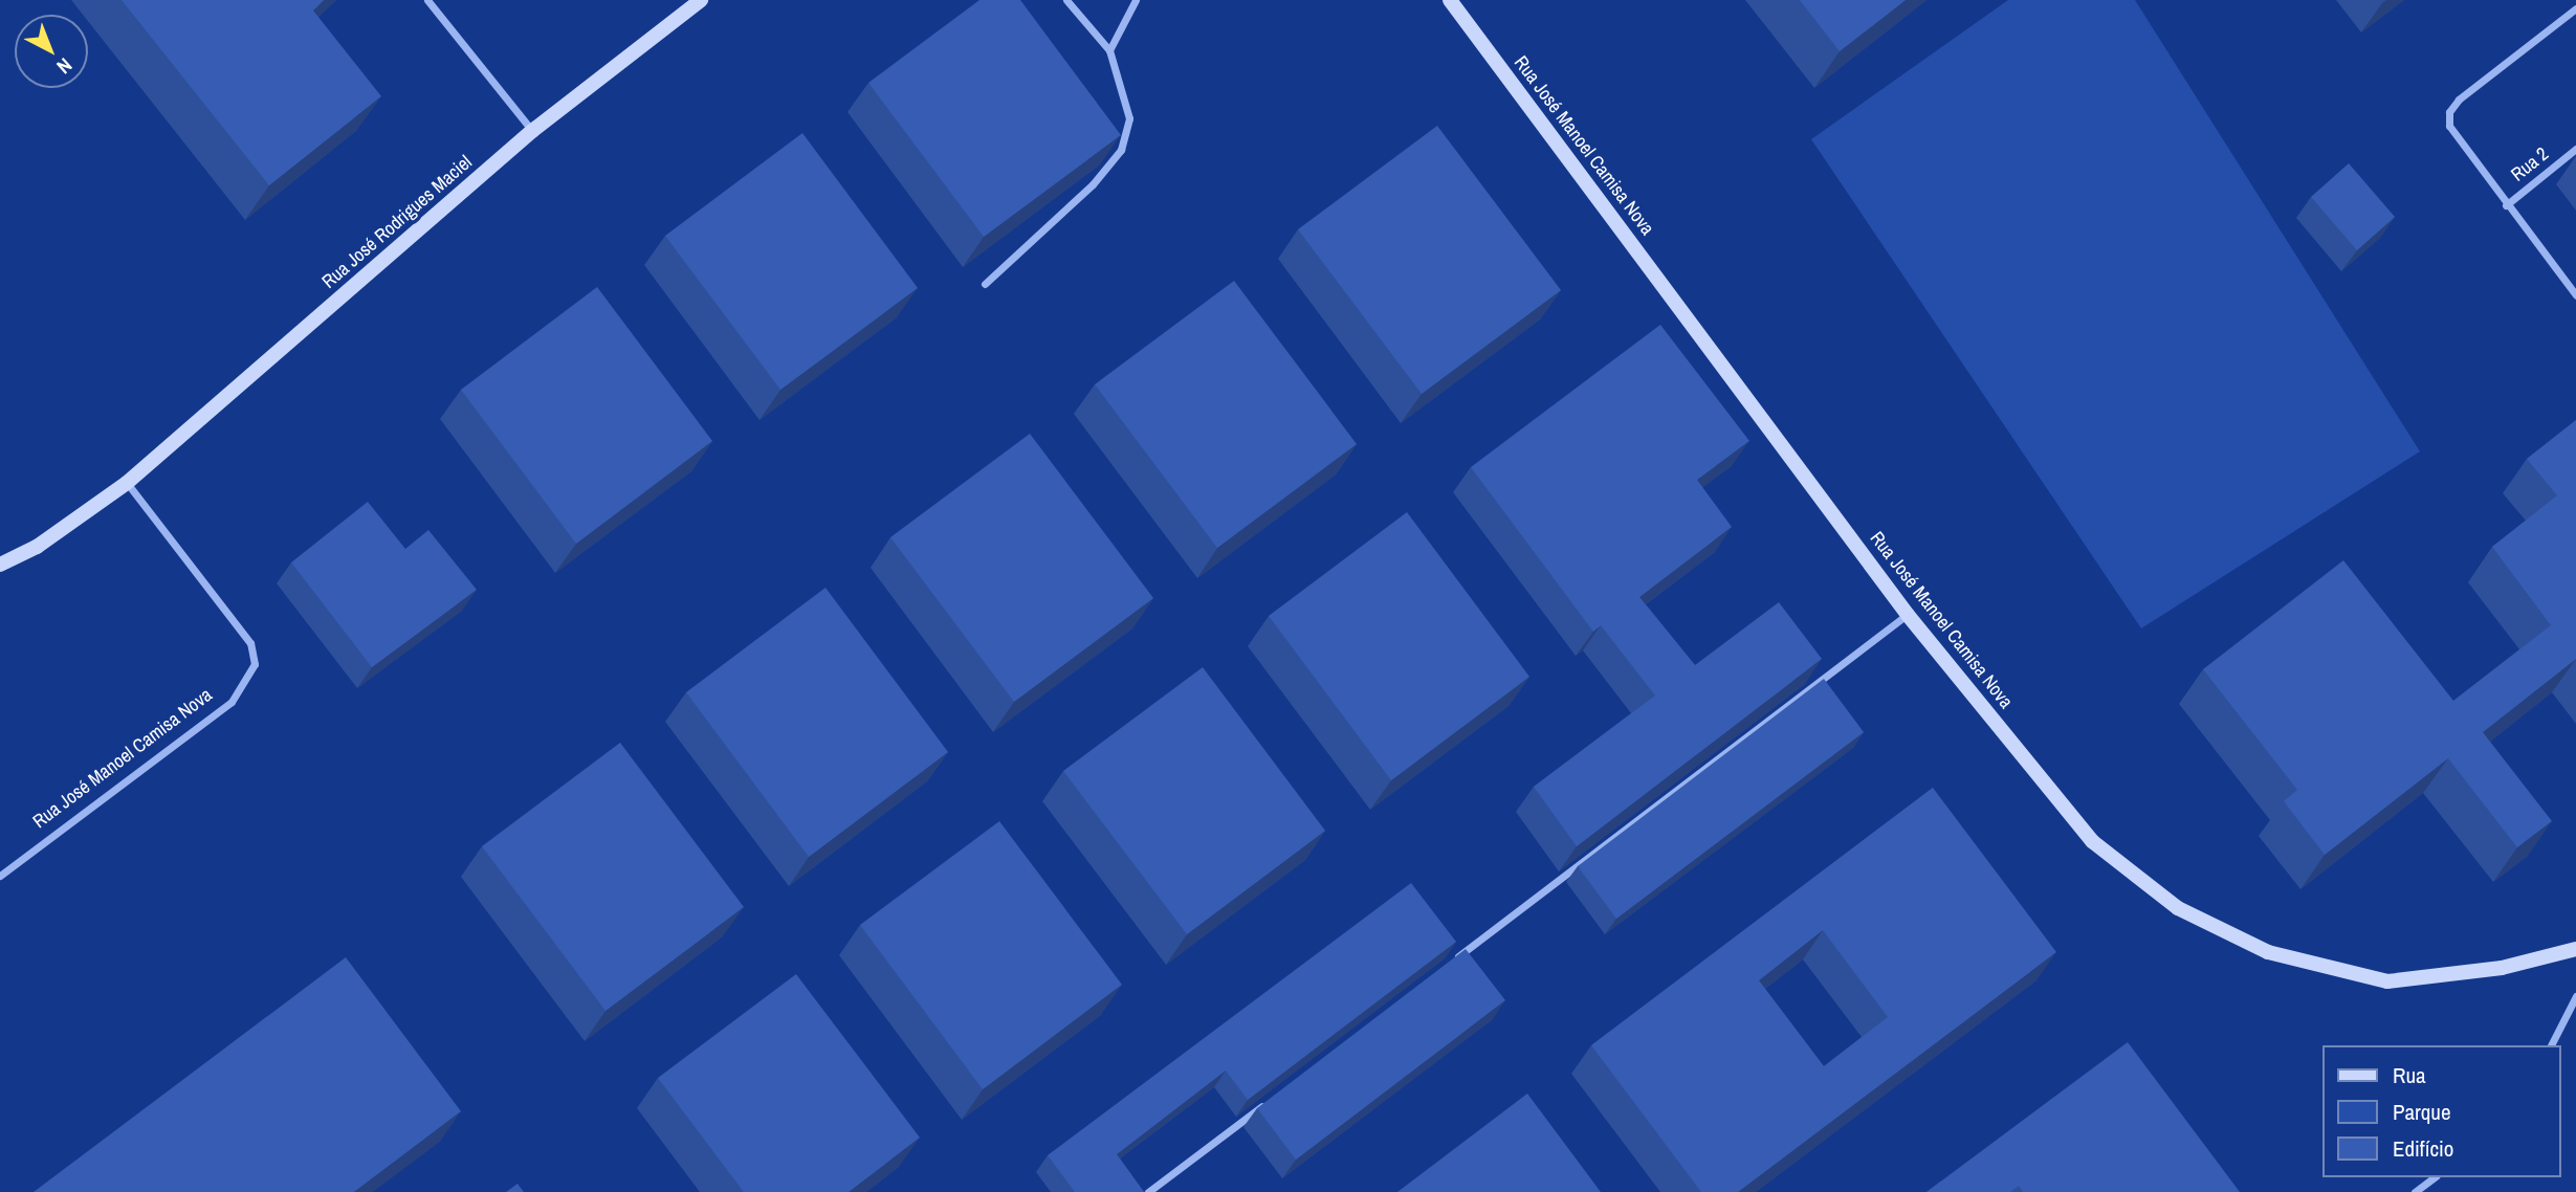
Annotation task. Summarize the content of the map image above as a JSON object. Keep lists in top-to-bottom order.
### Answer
{
  "streets": {
    "street": ["Rua José Manoel Camisa Nova", "Rua 2", "Rua José Rodrigues Maciel"]
  },
  "crossings": [
    ["Rua José Manoel Camisa Nova", "Rua José Rodrigues Maciel"]
  ],
  "legend": ["Rua", "Parque", "Edifício"],
  "north": "bottom right"
}
